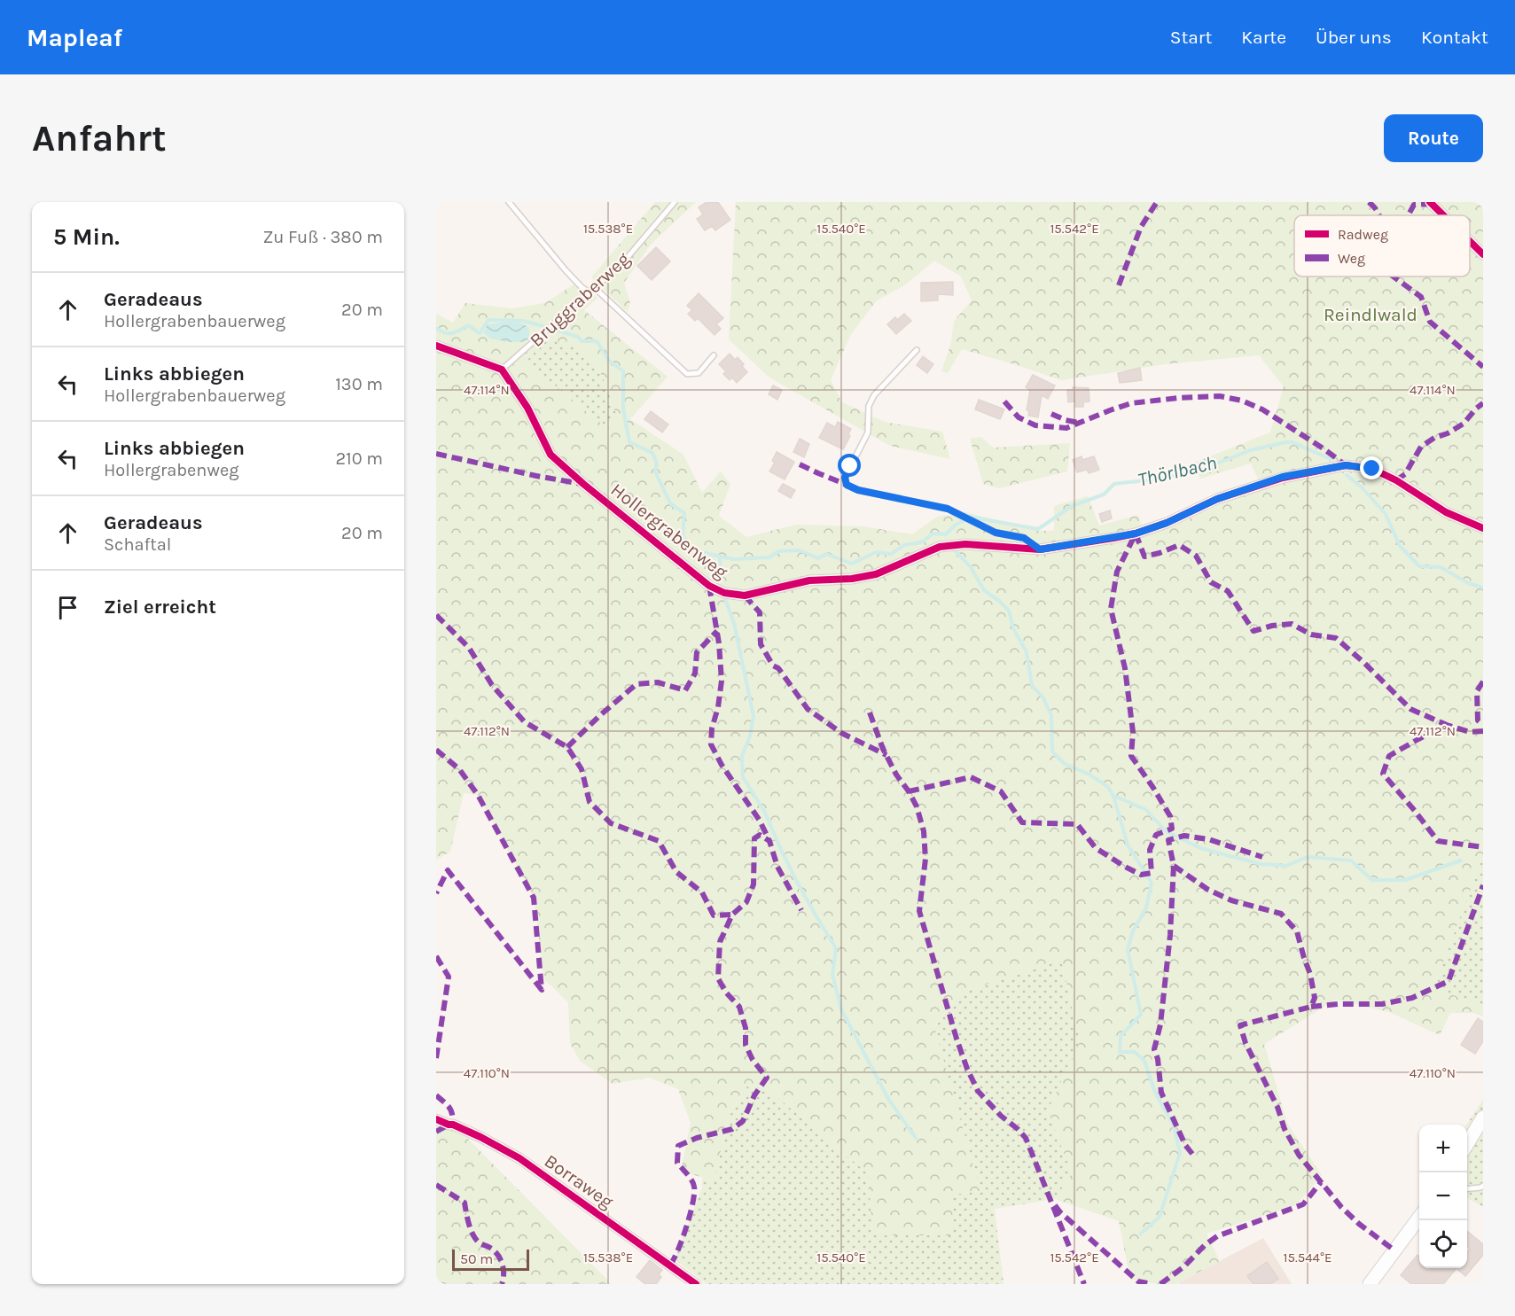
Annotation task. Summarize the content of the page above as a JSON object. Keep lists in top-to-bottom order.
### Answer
{
  "streets": {
    "street": ["Hollergrabenweg", "Borraweg"],
    "lane": ["Bruggraberweg"]
  },
  "crossings": [
    ["Bruggraberweg", "Hollergrabenweg"]
  ],
  "water": ["Thörlbach"],
  "parks": ["Reindlwald"],
  "legend": ["Radweg", "Weg"],
  "scale_bar": "50 m",
  "page": {
    "header": "Mapleaf",
    "nav": [
      "Start",
      "Karte",
      "Über uns",
      "Kontakt"
    ],
    "buttons": "Route",
    "title": "Anfahrt",
    "heading": ["5 Min.", "Zu Fuß · 380 m"],
    "list": [
      ["Geradeaus", "Hollergrabenbauerweg", "20 m"],
      ["Links abbiegen", "Hollergrabenbauerweg", "130 m"],
      ["Links abbiegen", "Hollergrabenweg", "210 m"],
      ["Geradeaus", "Schaftal", "20 m"],
      "Ziel erreicht"
    ],
    "map_buttons": ["+", "−"],
    "scale": "50 m"
  },
  "coordinates": [
    "15.538°E",
    "15.540°E",
    "15.542°E",
    "47.114°N",
    "47.112°N",
    "47.110°N",
    "15.544°E"
  ]
}
